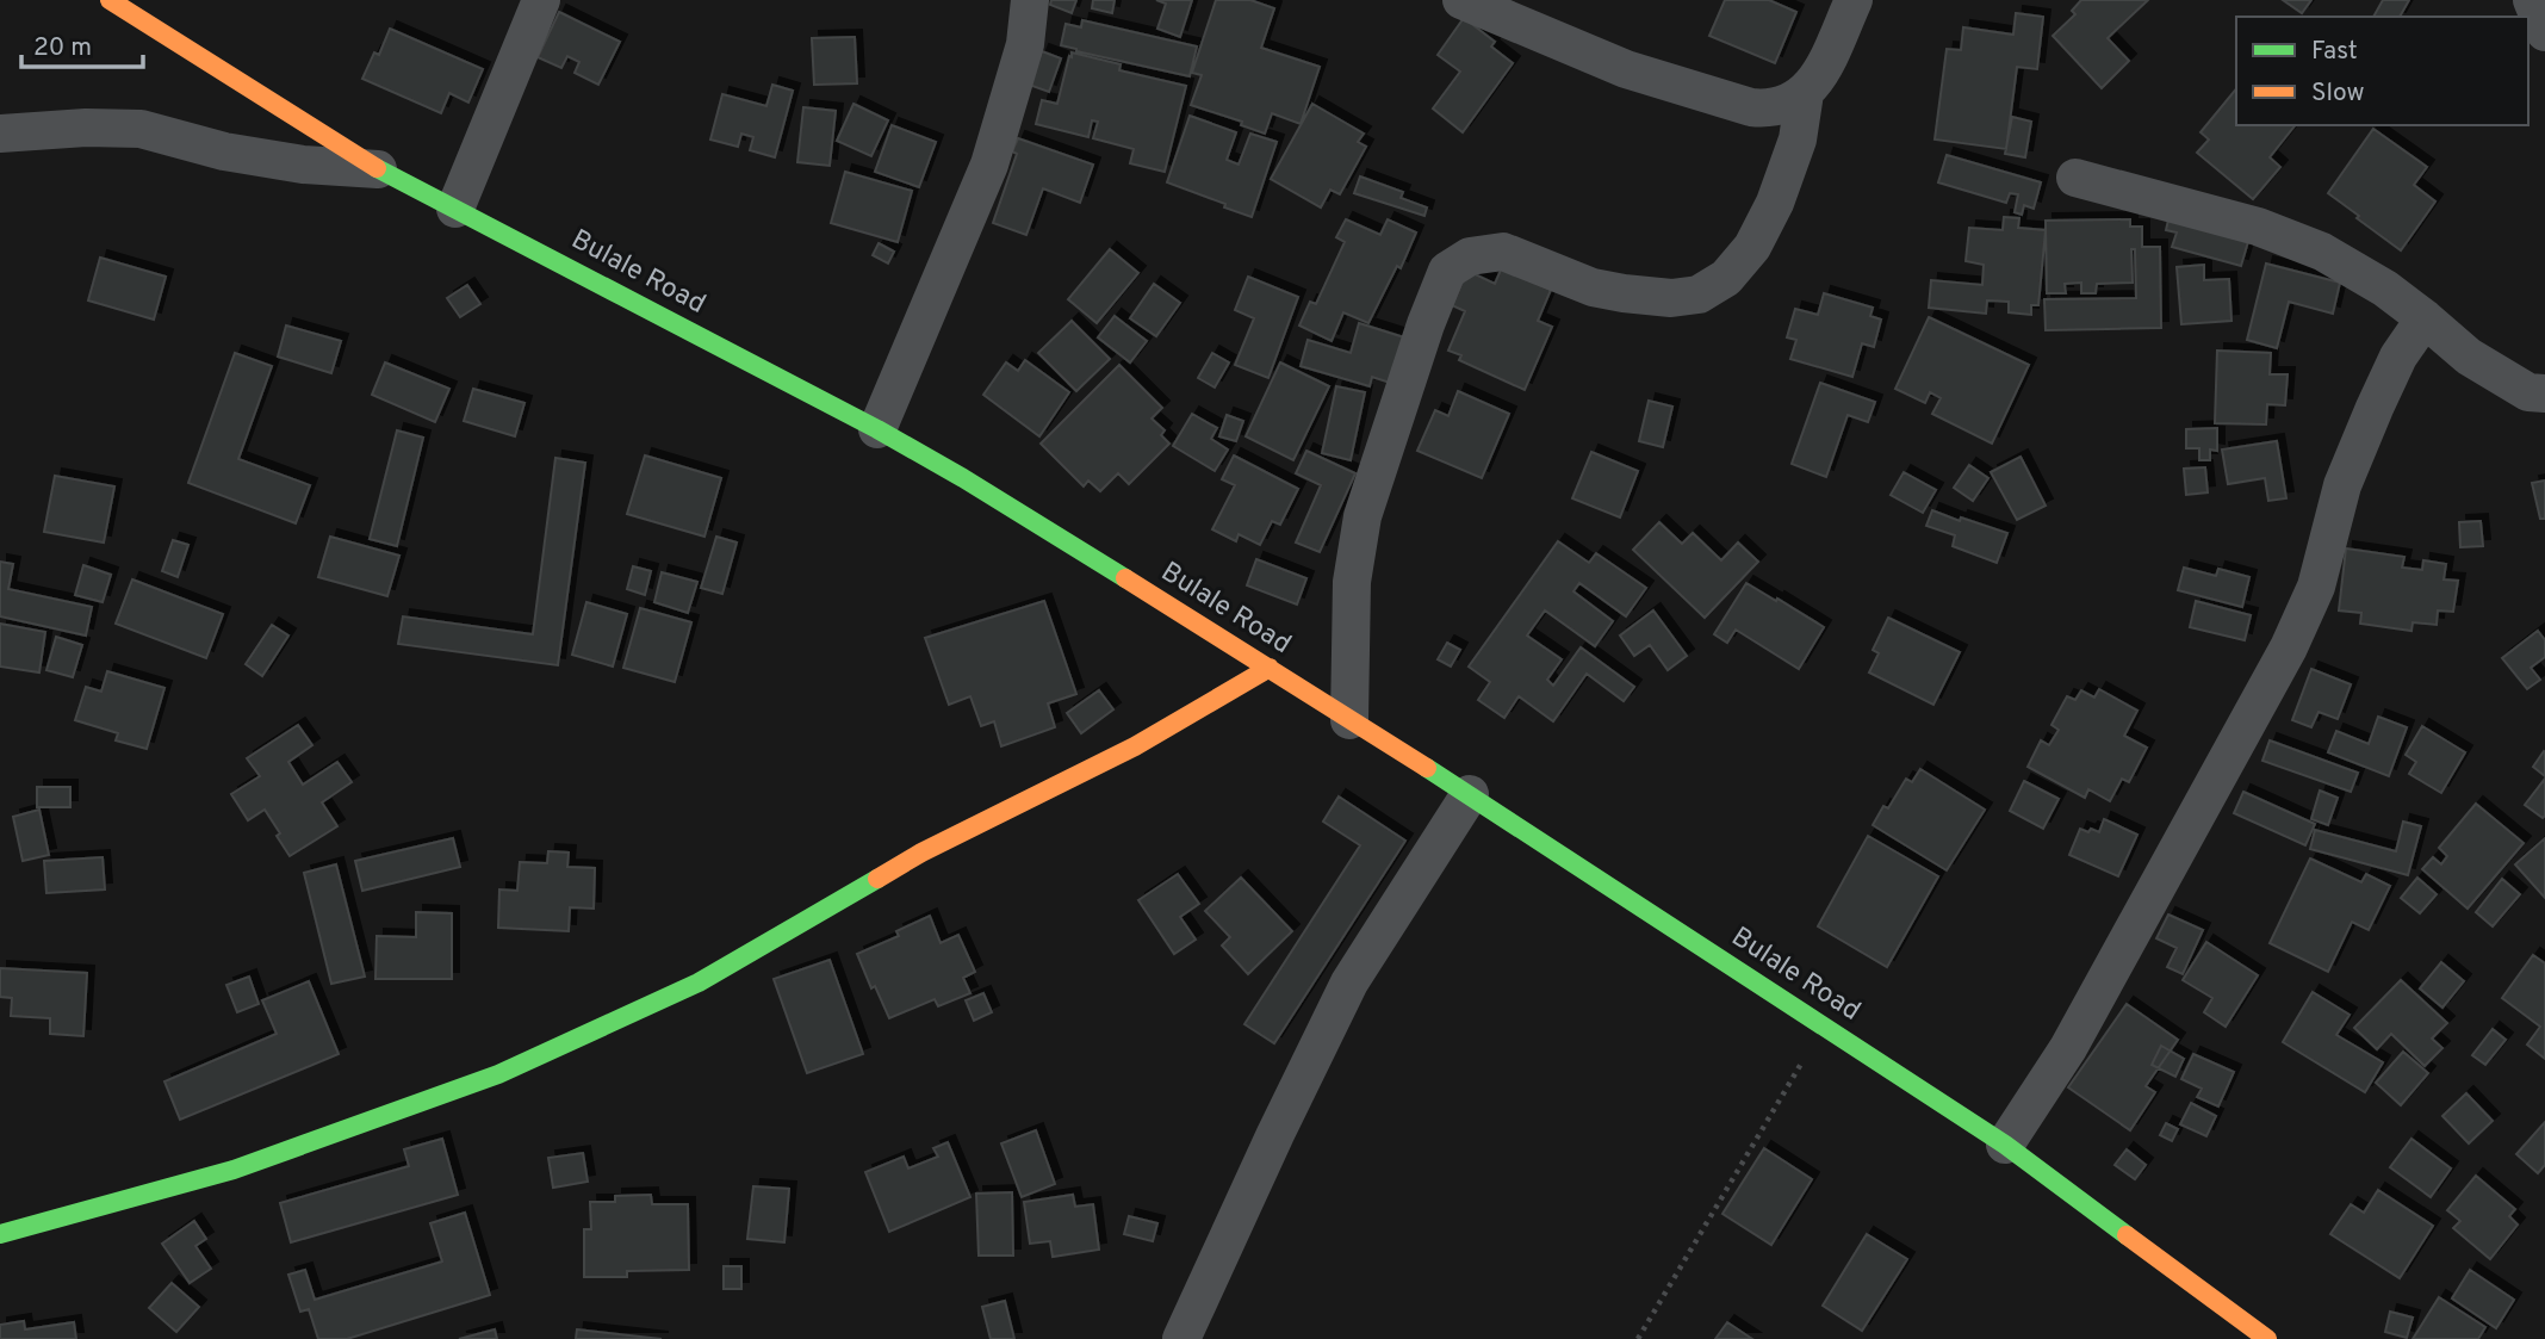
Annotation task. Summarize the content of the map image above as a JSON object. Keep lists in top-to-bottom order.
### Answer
{
  "streets": {
    "street": ["Bulale Road"]
  },
  "legend": ["Fast", "Slow"],
  "scale_bar": "20 m"
}
